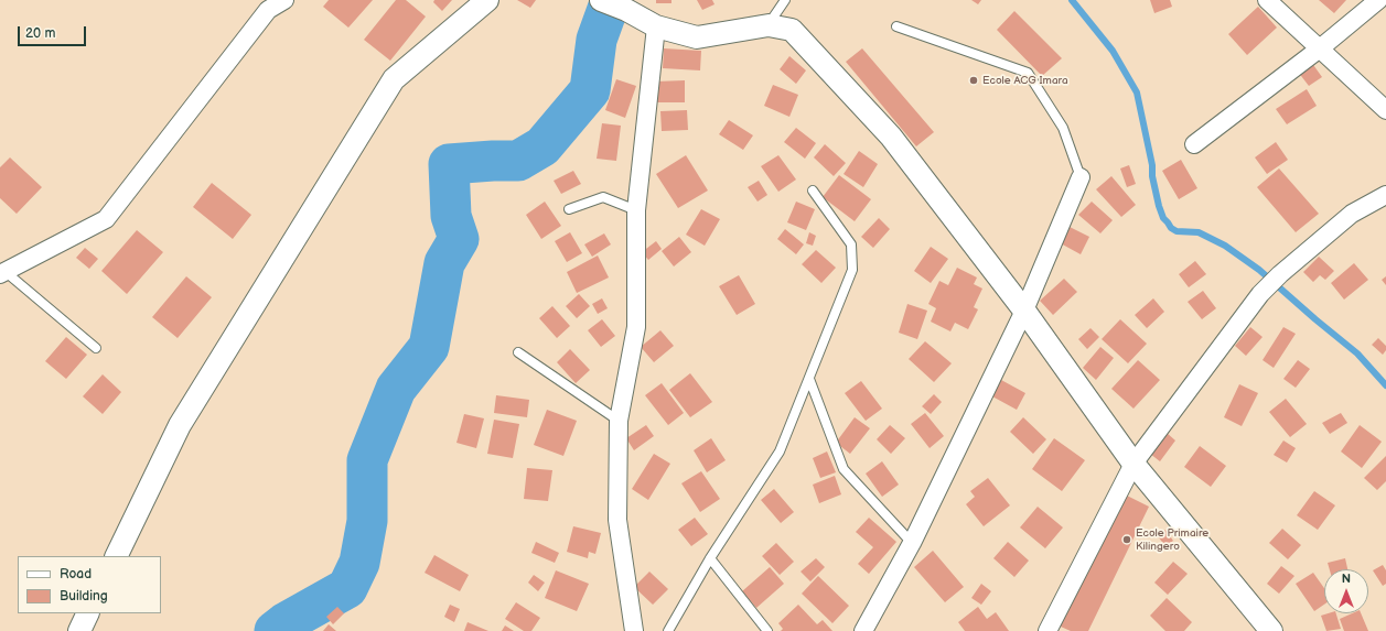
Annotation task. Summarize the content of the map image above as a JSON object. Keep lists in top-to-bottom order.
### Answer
{
  "places": ["Ecole ACG Imara", "Ecole Primaire Kilingero"],
  "legend": ["Road", "Building"],
  "scale_bar": "20 m",
  "north": "top"
}
